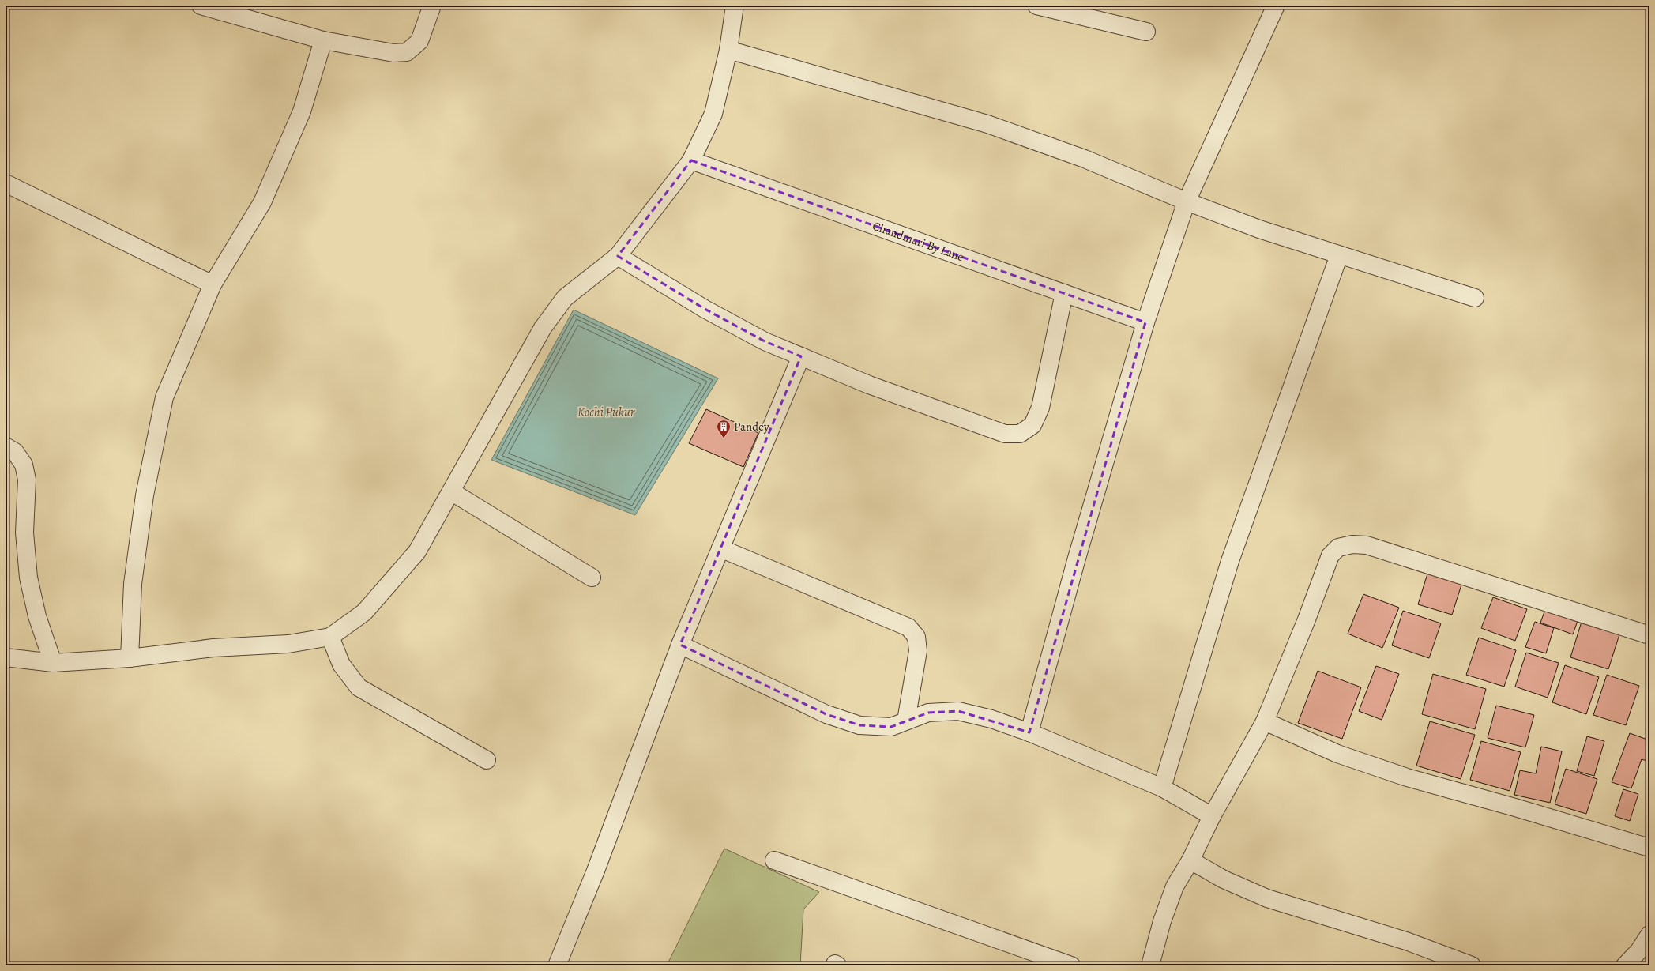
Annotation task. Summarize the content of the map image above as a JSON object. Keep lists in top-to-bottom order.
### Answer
{
  "streets": {
    "street": ["Chandmari By Lane"]
  },
  "water": ["Kochi Pukur"],
  "places": {
    "building": ["Pandey"]
  }
}
